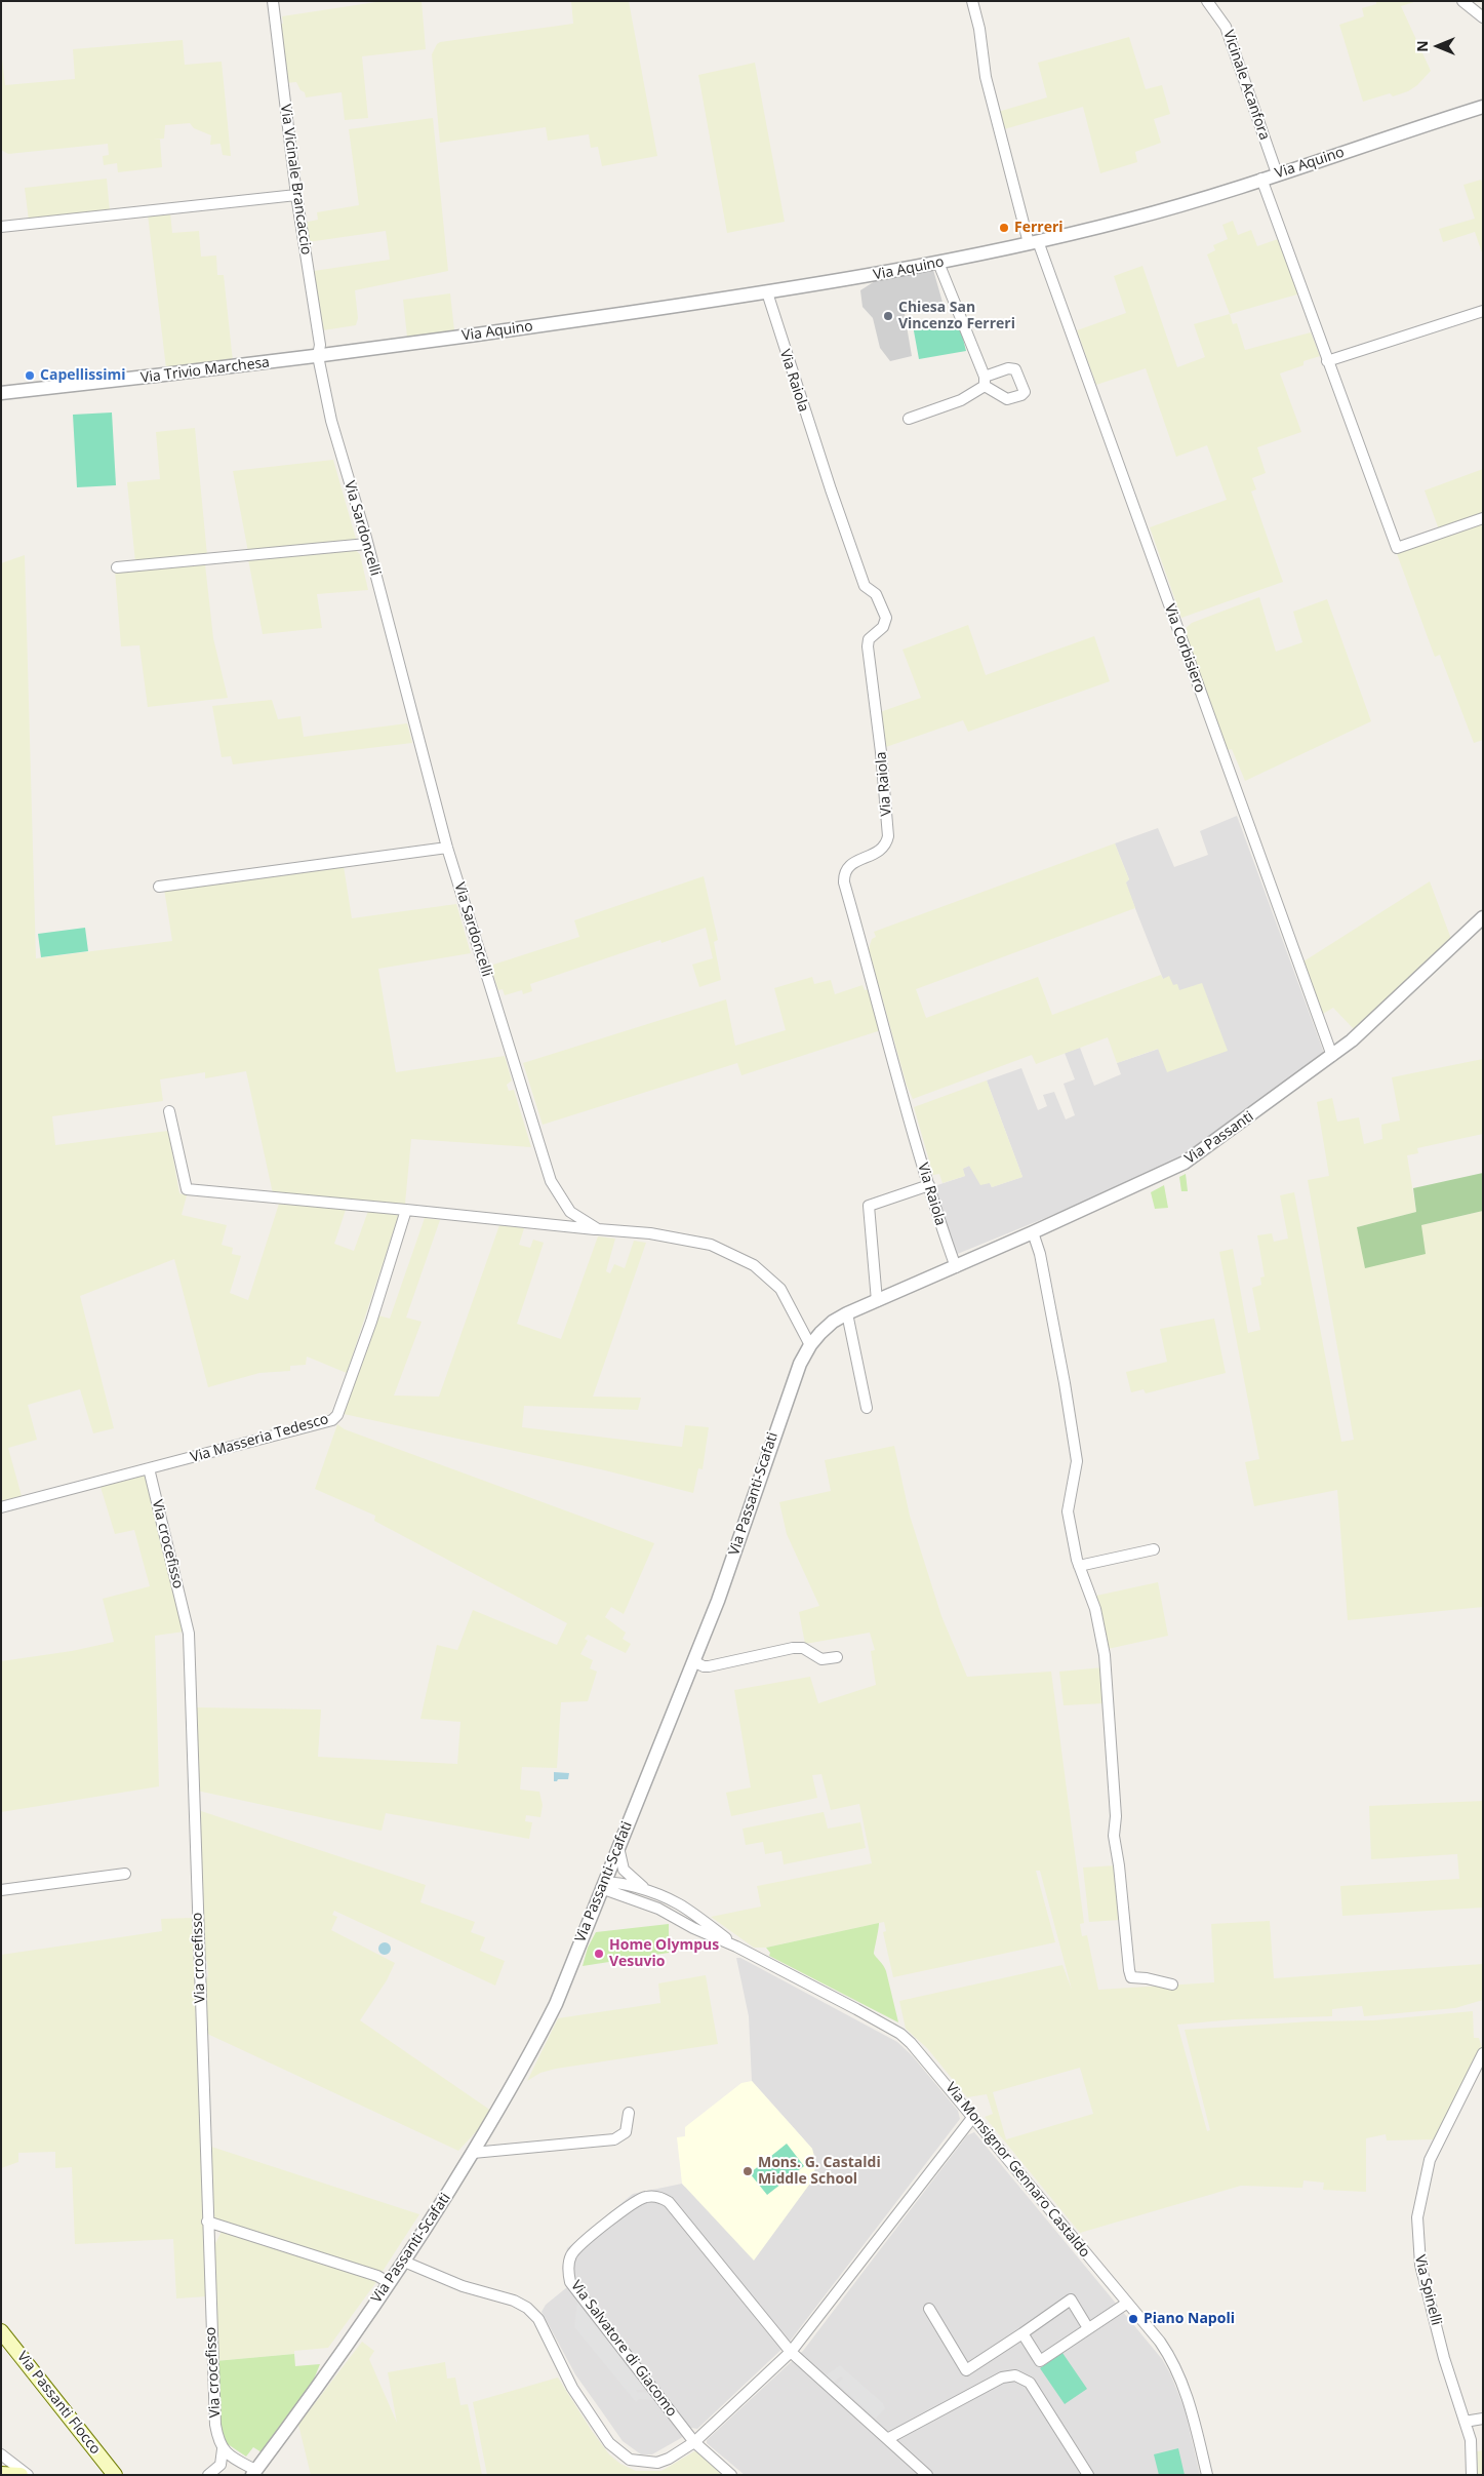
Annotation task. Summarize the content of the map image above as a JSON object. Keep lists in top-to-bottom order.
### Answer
{
  "streets": {
    "main road": ["Via Passanti Flocco"],
    "street": [
      "Vicinale Acanfora",
      "Via Aquino",
      "Via Vicinale Brancaccio",
      "Via Trivio Marchesa",
      "Via Raiola",
      "Via Sardoncelli",
      "Via Corbisiero",
      "Via Passanti",
      "Via Masseria Tedesco",
      "Via Passanti-Scafati",
      "Via crocefisso",
      "Via Monsignor Gennaro Castaldo",
      "Via Spinelli",
      "Via Salvatore di Giacomo"
    ]
  },
  "crossings": [
    ["Vicinale Acanfora", "Via Aquino"],
    ["Via Aquino", "Via Vicinale Brancaccio"],
    ["Via Aquino", "Via Trivio Marchesa"],
    ["Via Aquino", "Via Raiola"],
    ["Via Aquino", "Via Sardoncelli"],
    ["Via Aquino", "Via Corbisiero"],
    ["Via Vicinale Brancaccio", "Via Trivio Marchesa"],
    ["Via Vicinale Brancaccio", "Via Sardoncelli"],
    ["Via Trivio Marchesa", "Via Sardoncelli"],
    ["Via Raiola", "Via Passanti"],
    ["Via Sardoncelli", "Via Passanti-Scafati"],
    ["Via Corbisiero", "Via Passanti"],
    ["Via Passanti", "Via Passanti-Scafati"],
    ["Via Masseria Tedesco", "Via crocefisso"]
  ],
  "places": [
    "Ferreri",
    "Chiesa San Vincenzo Ferreri",
    "Capellissimi",
    "Home Olympus Vesuvio",
    "Mons. G. Castaldi Middle School",
    "Piano Napoli"
  ],
  "north": "left"
}
